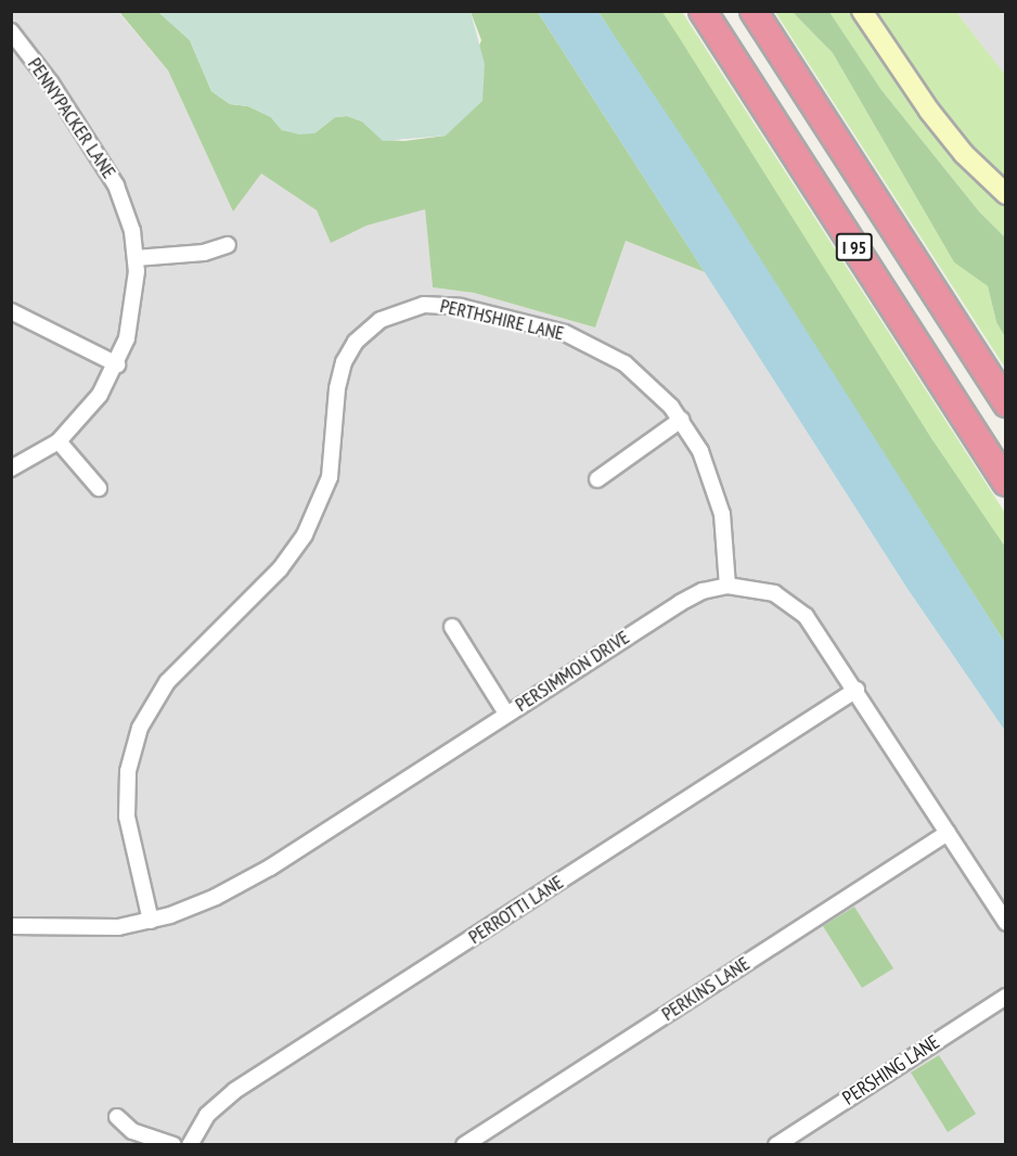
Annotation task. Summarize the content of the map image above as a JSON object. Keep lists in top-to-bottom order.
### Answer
{
  "streets": {
    "highway": ["I 95"],
    "street": [
      "PENNYPACKER LANE",
      "PERTHSHIRE LANE",
      "PERSIMMON DRIVE",
      "PERROTTI LANE",
      "PERKINS LANE",
      "PERSHING LANE"
    ]
  },
  "crossings": [
    ["PERTHSHIRE LANE", "PERSIMMON DRIVE"],
    ["PERSIMMON DRIVE", "PERROTTI LANE"],
    ["PERSIMMON DRIVE", "PERKINS LANE"]
  ]
}
